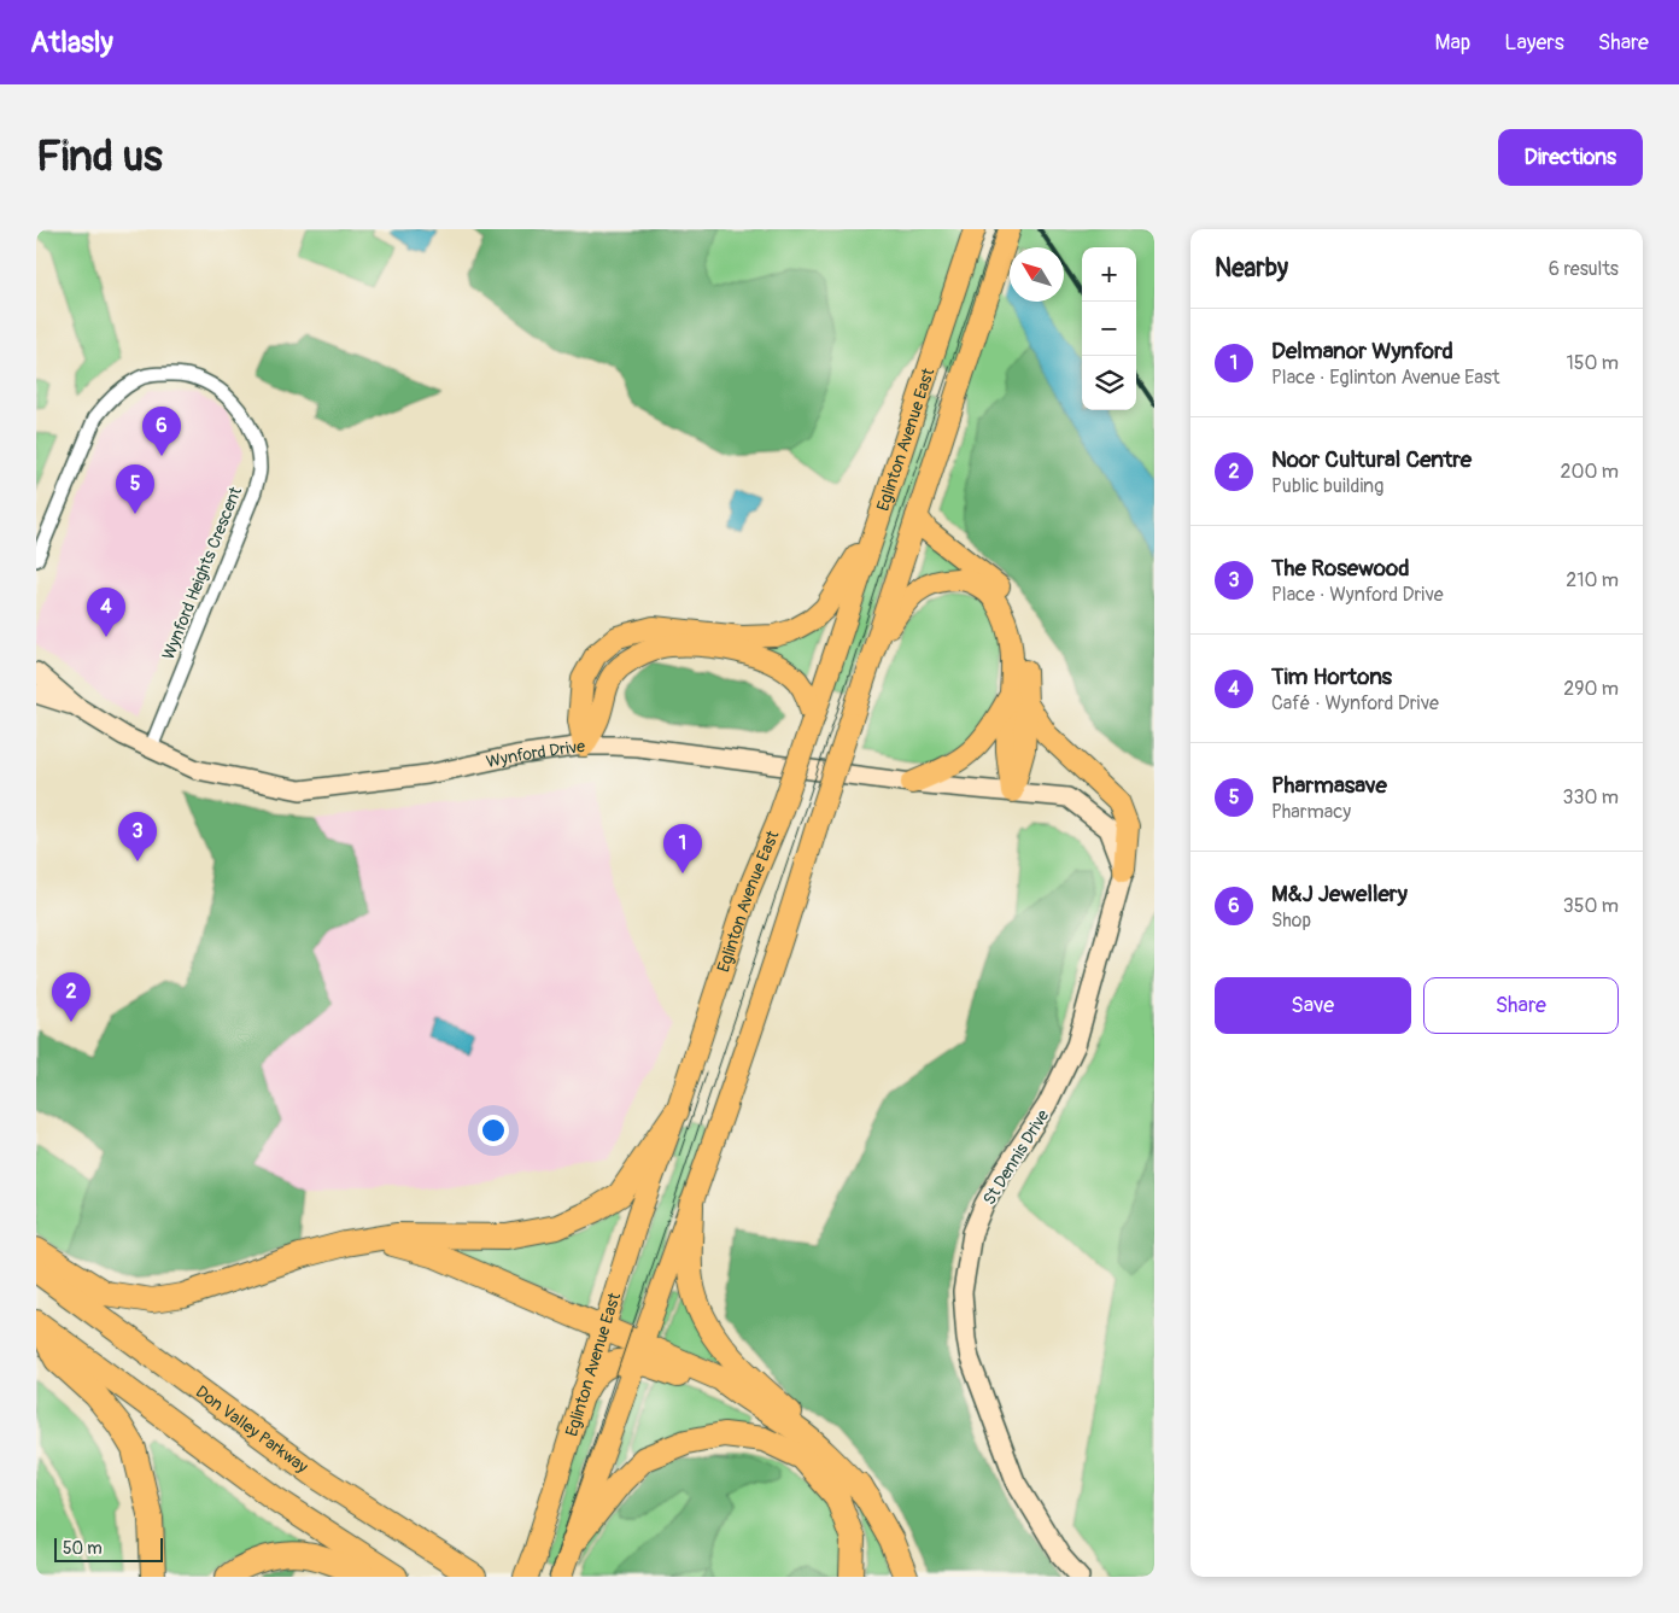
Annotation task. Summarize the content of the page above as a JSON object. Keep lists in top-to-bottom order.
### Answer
{
  "streets": {
    "highway": ["Don Valley Parkway"],
    "main road": ["Eglinton Avenue East"],
    "street": ["Wynford Heights Crescent", "Wynford Drive", "St Dennis Drive"]
  },
  "crossings": [
    ["Wynford Heights Crescent", "Wynford Drive"]
  ],
  "scale_bar": "50 m",
  "north": "top left",
  "page": {
    "header": "Atlasly",
    "nav": ["Map", "Layers", "Share"],
    "buttons": [
      "Directions",
      ["Save", "Share"]
    ],
    "title": "Find us",
    "heading": ["Nearby", "6 results"],
    "map_buttons": ["+", "−"],
    "list": [
      {
        "mark": "1",
        "name": "Delmanor Wynford",
        "note": "Place · Eglinton Avenue East",
        "value": "150 m"
      },
      {
        "mark": "2",
        "name": "Noor Cultural Centre",
        "note": "Public building",
        "value": "200 m"
      },
      {
        "mark": "3",
        "name": "The Rosewood",
        "note": "Place · Wynford Drive",
        "value": "210 m"
      },
      {
        "mark": "4",
        "name": "Tim Hortons",
        "note": "Café · Wynford Drive",
        "value": "290 m"
      },
      {
        "mark": "5",
        "name": "Pharmasave",
        "note": "Pharmacy",
        "value": "330 m"
      },
      {
        "mark": "6",
        "name": "M&J Jewellery",
        "note": "Shop",
        "value": "350 m"
      }
    ],
    "pins": [
      "6",
      "5",
      "4",
      "3",
      "1",
      "2"
    ],
    "scale": "50 m"
  }
}
